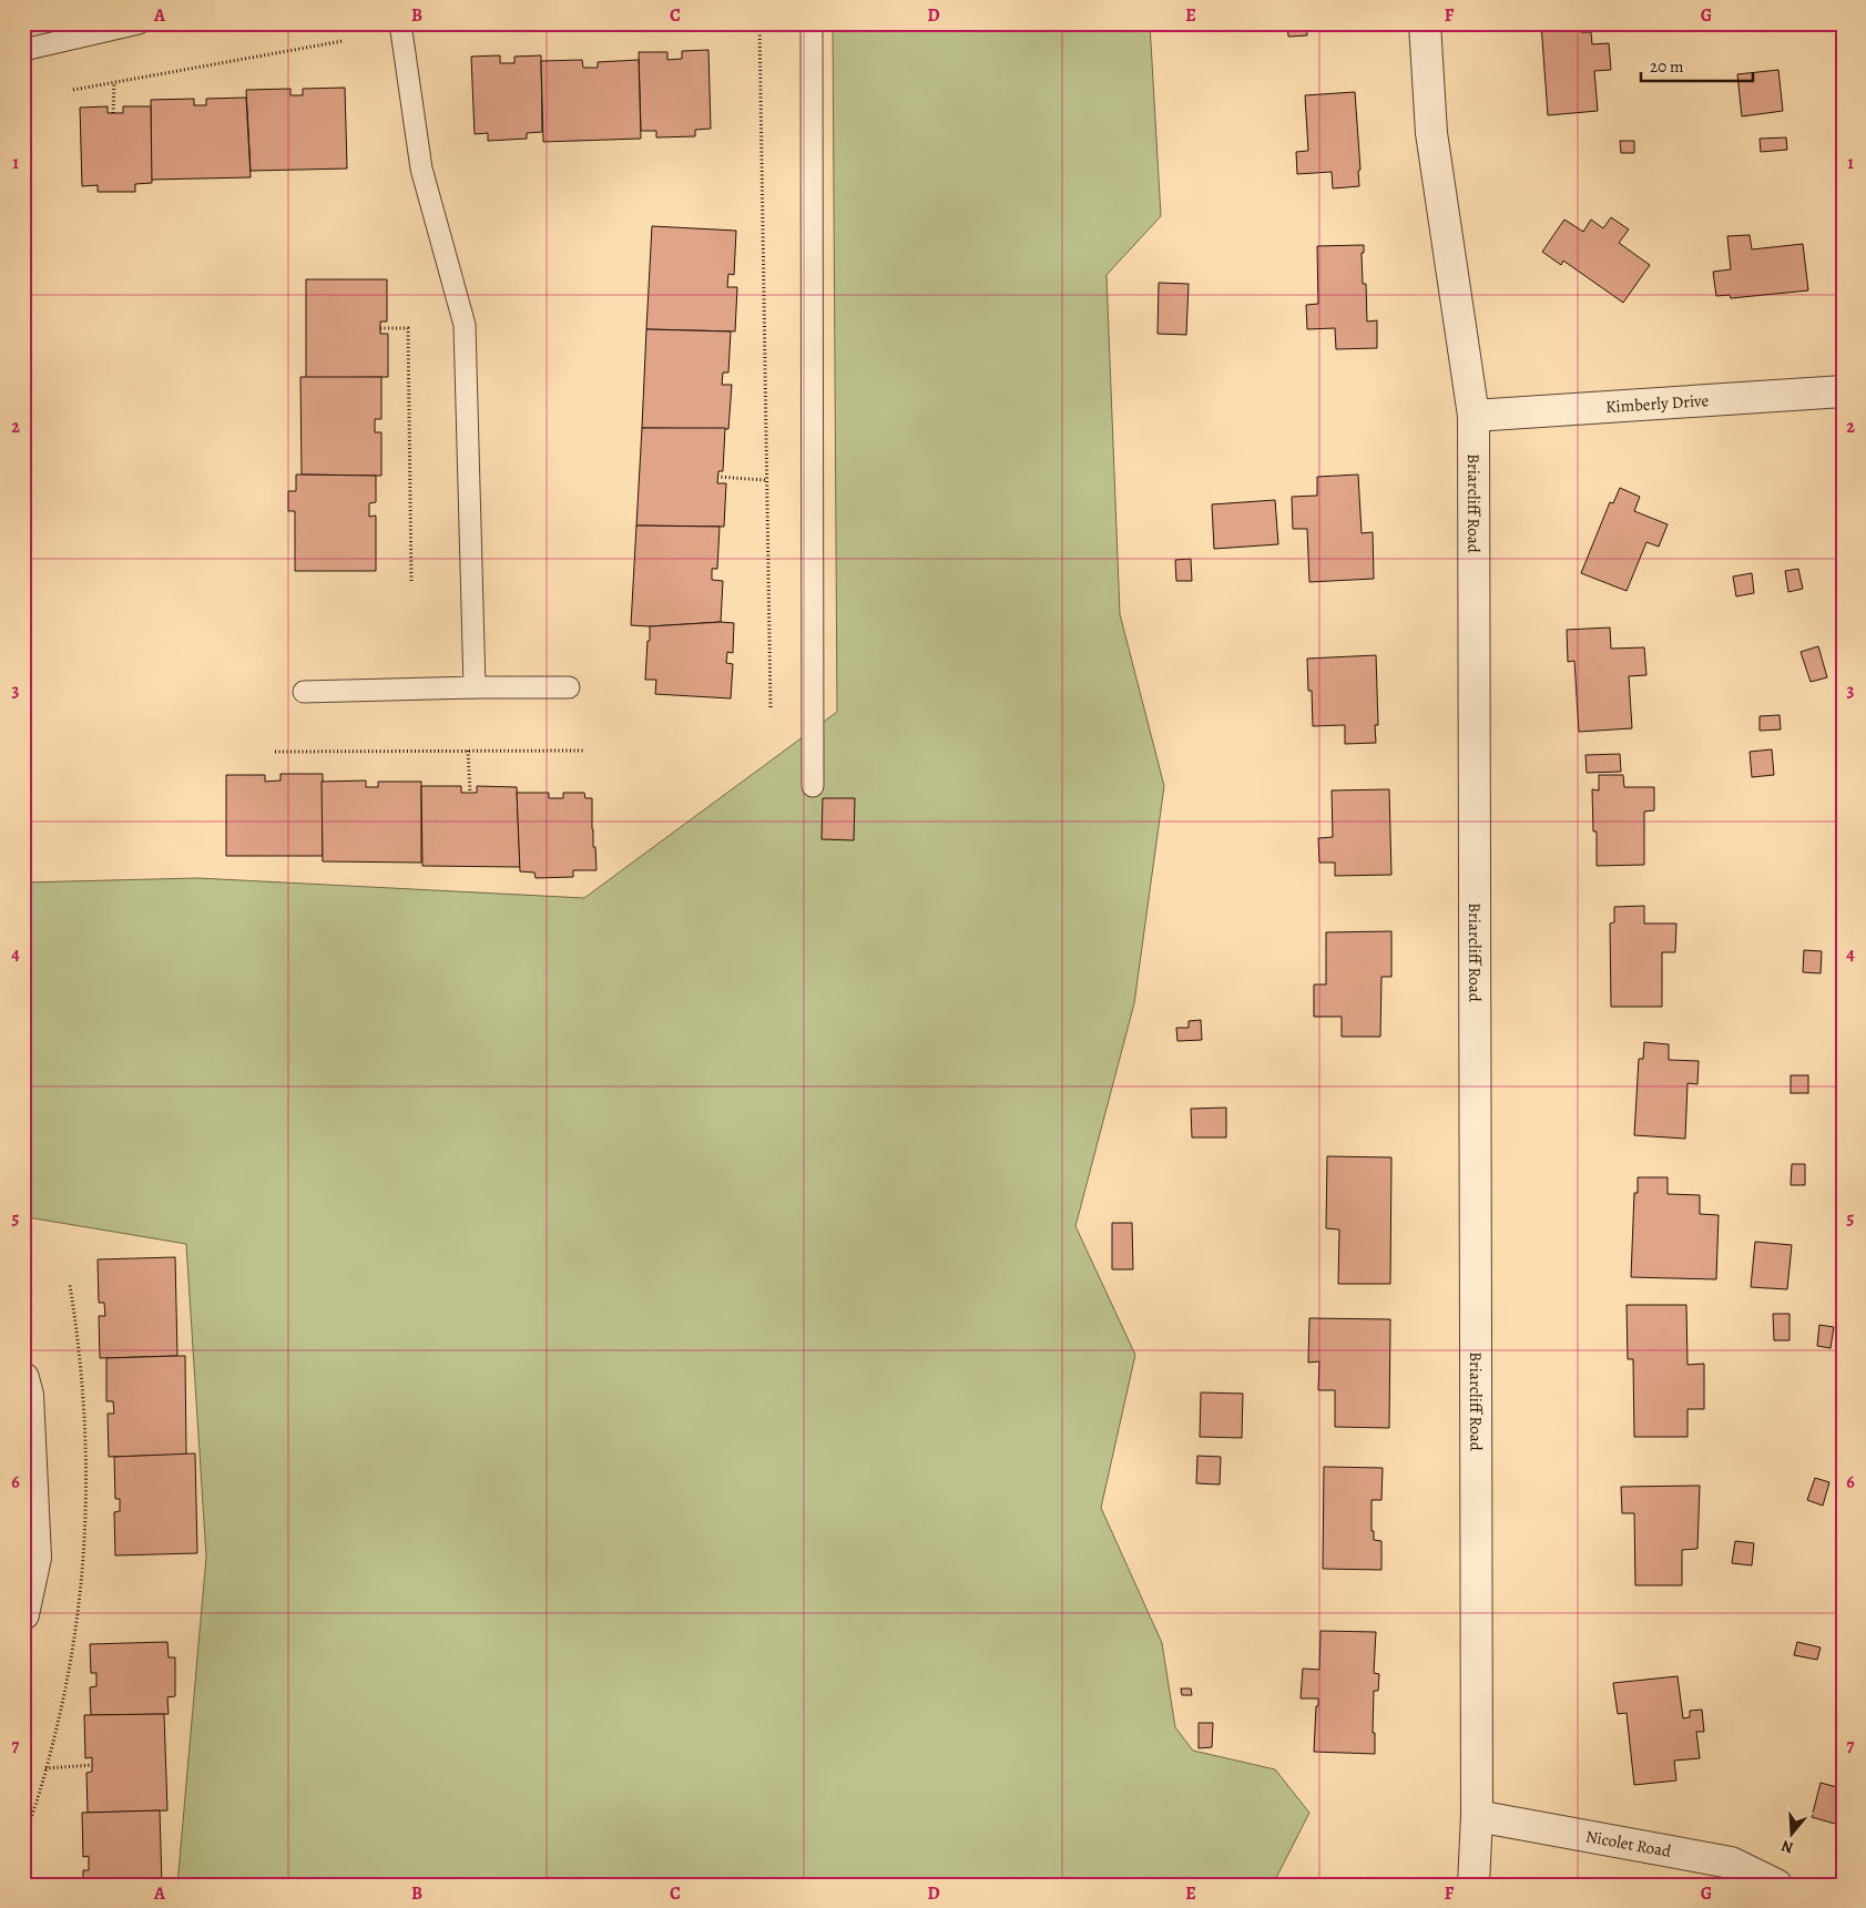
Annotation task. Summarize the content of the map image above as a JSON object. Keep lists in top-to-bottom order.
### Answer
{
  "streets": {
    "street": ["Kimberly Drive", "Briarcliff Road", "Nicolet Road"]
  },
  "crossings": [
    ["Kimberly Drive", "Briarcliff Road"],
    ["Briarcliff Road", "Nicolet Road"]
  ],
  "scale_bar": "20 m",
  "north": "bottom",
  "grid": {
    "columns": [
      "A",
      "B",
      "C",
      "D",
      "E",
      "F",
      "G"
    ],
    "rows": [
      "1",
      "2",
      "3",
      "4",
      "5",
      "6",
      "7"
    ]
  }
}
